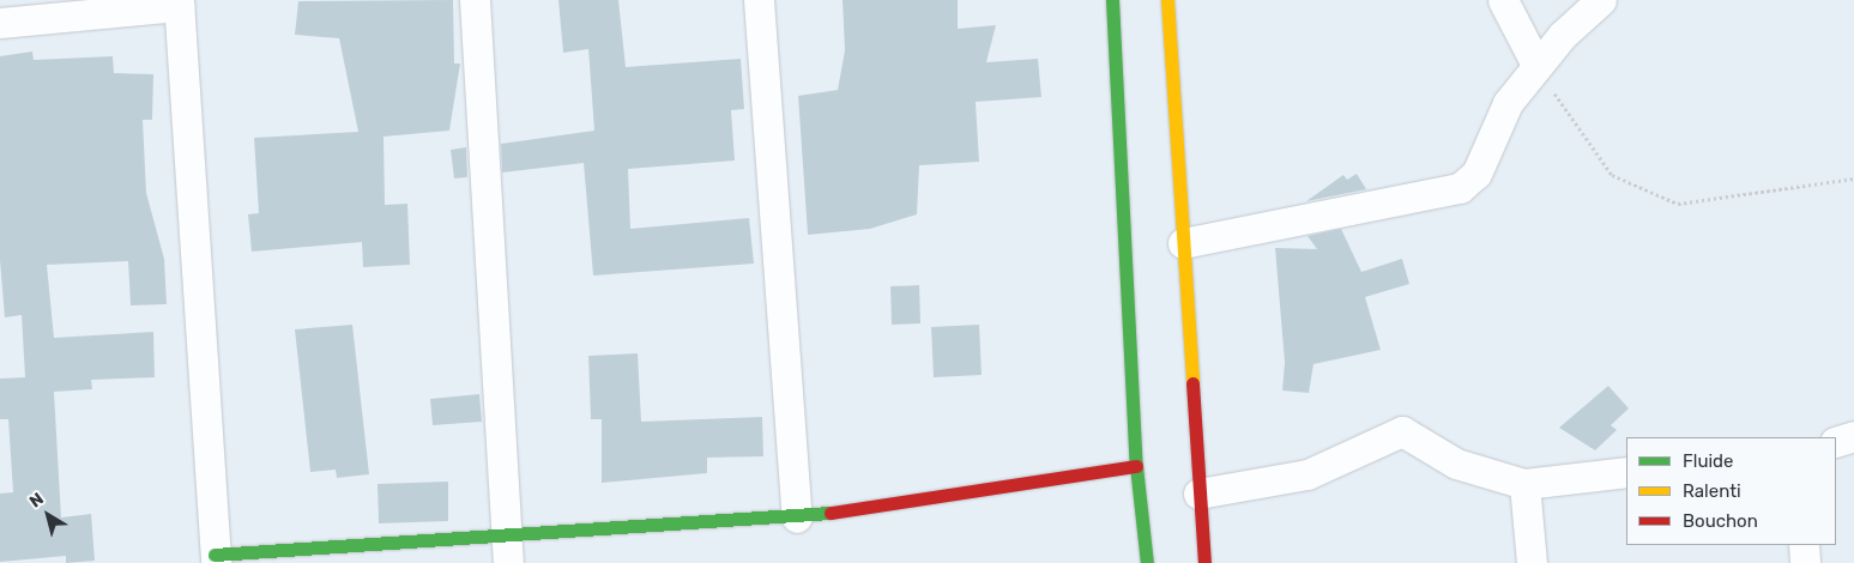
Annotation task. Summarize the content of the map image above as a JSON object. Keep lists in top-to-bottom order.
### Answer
{
  "legend": ["Fluide", "Ralenti", "Bouchon"],
  "north": "top left"
}
